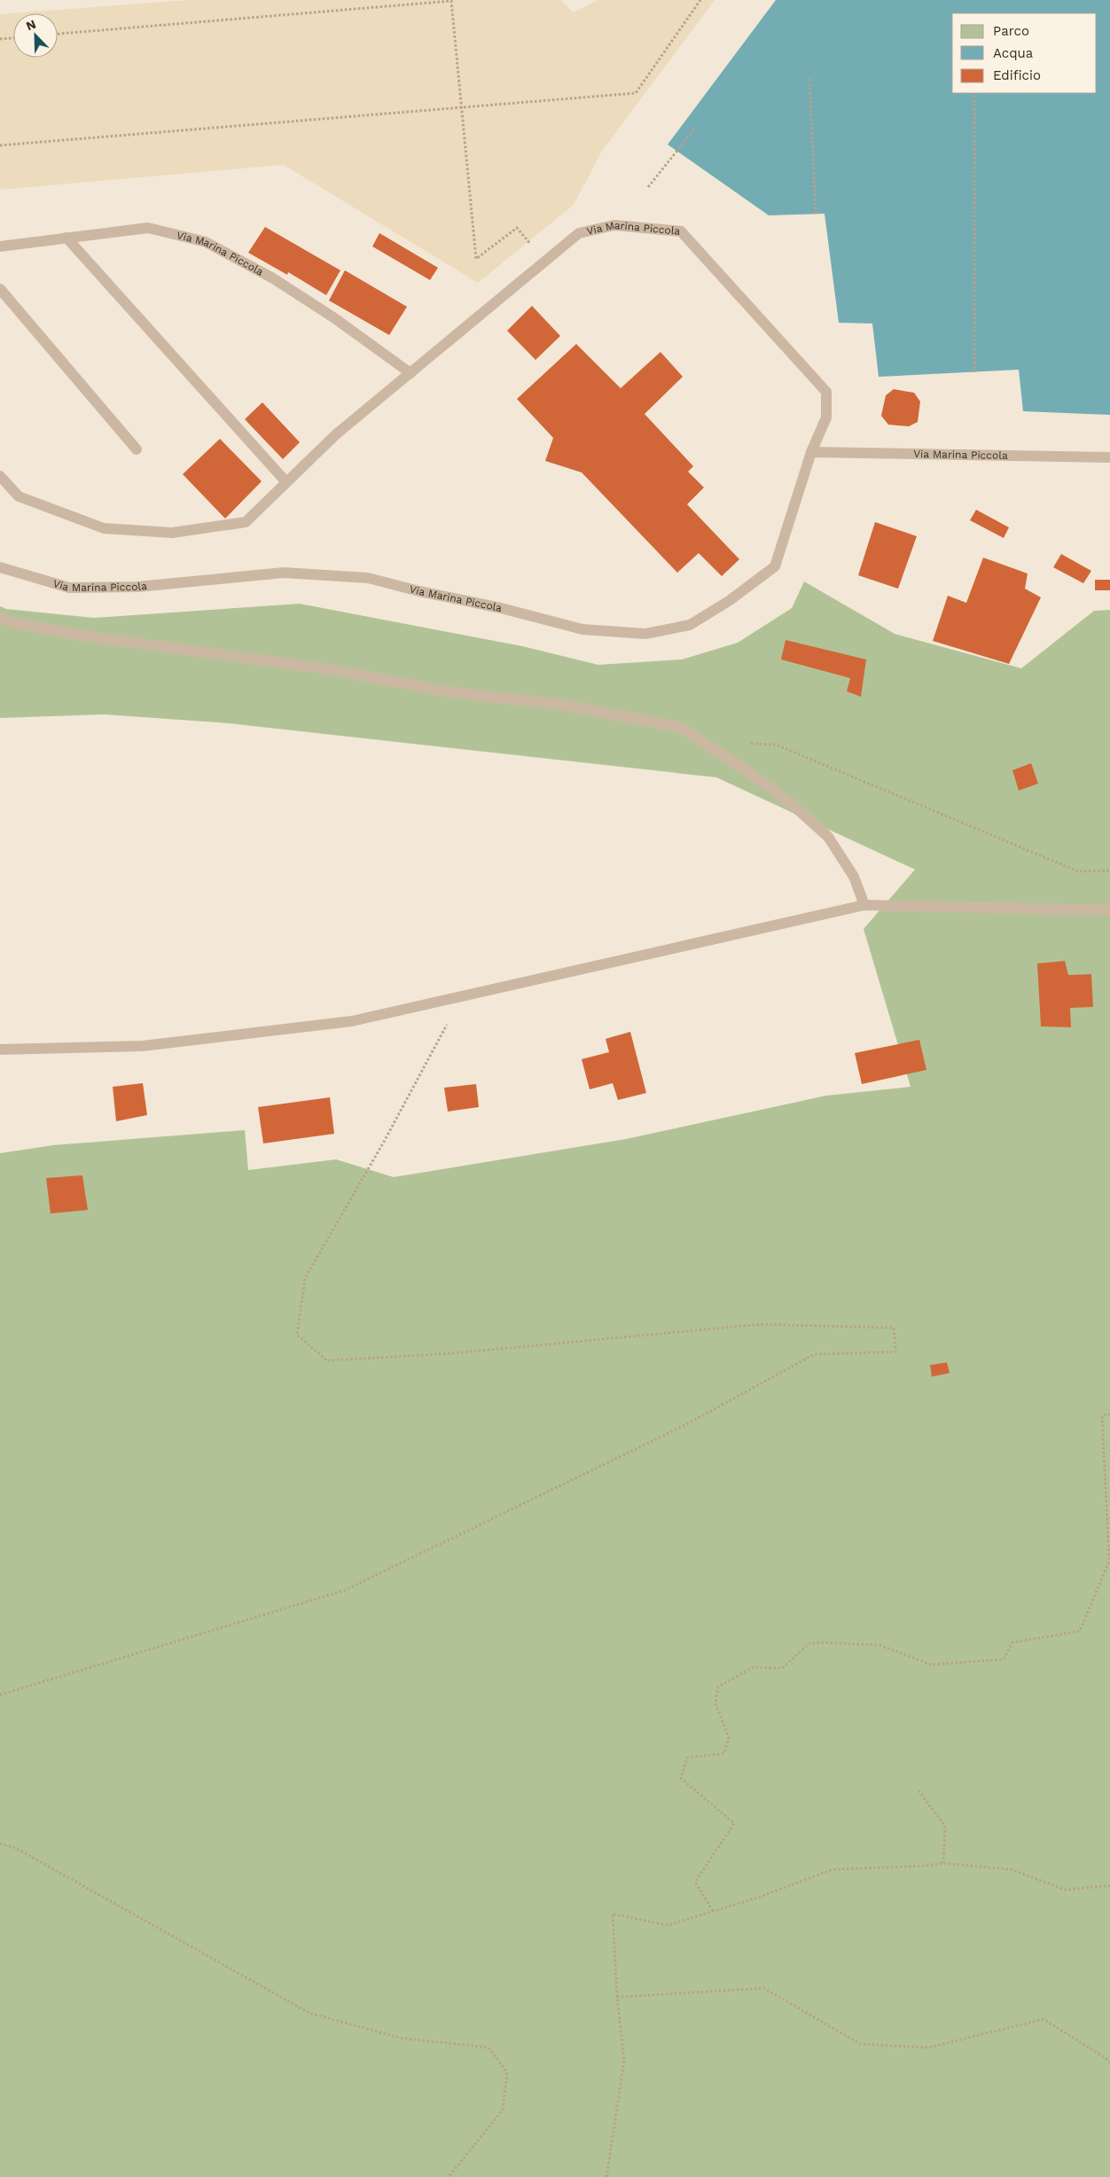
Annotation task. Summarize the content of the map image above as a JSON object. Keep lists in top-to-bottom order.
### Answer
{
  "streets": {
    "lane": ["Via Marina Piccola"]
  },
  "legend": ["Parco", "Acqua", "Edificio"],
  "north": "top left"
}
